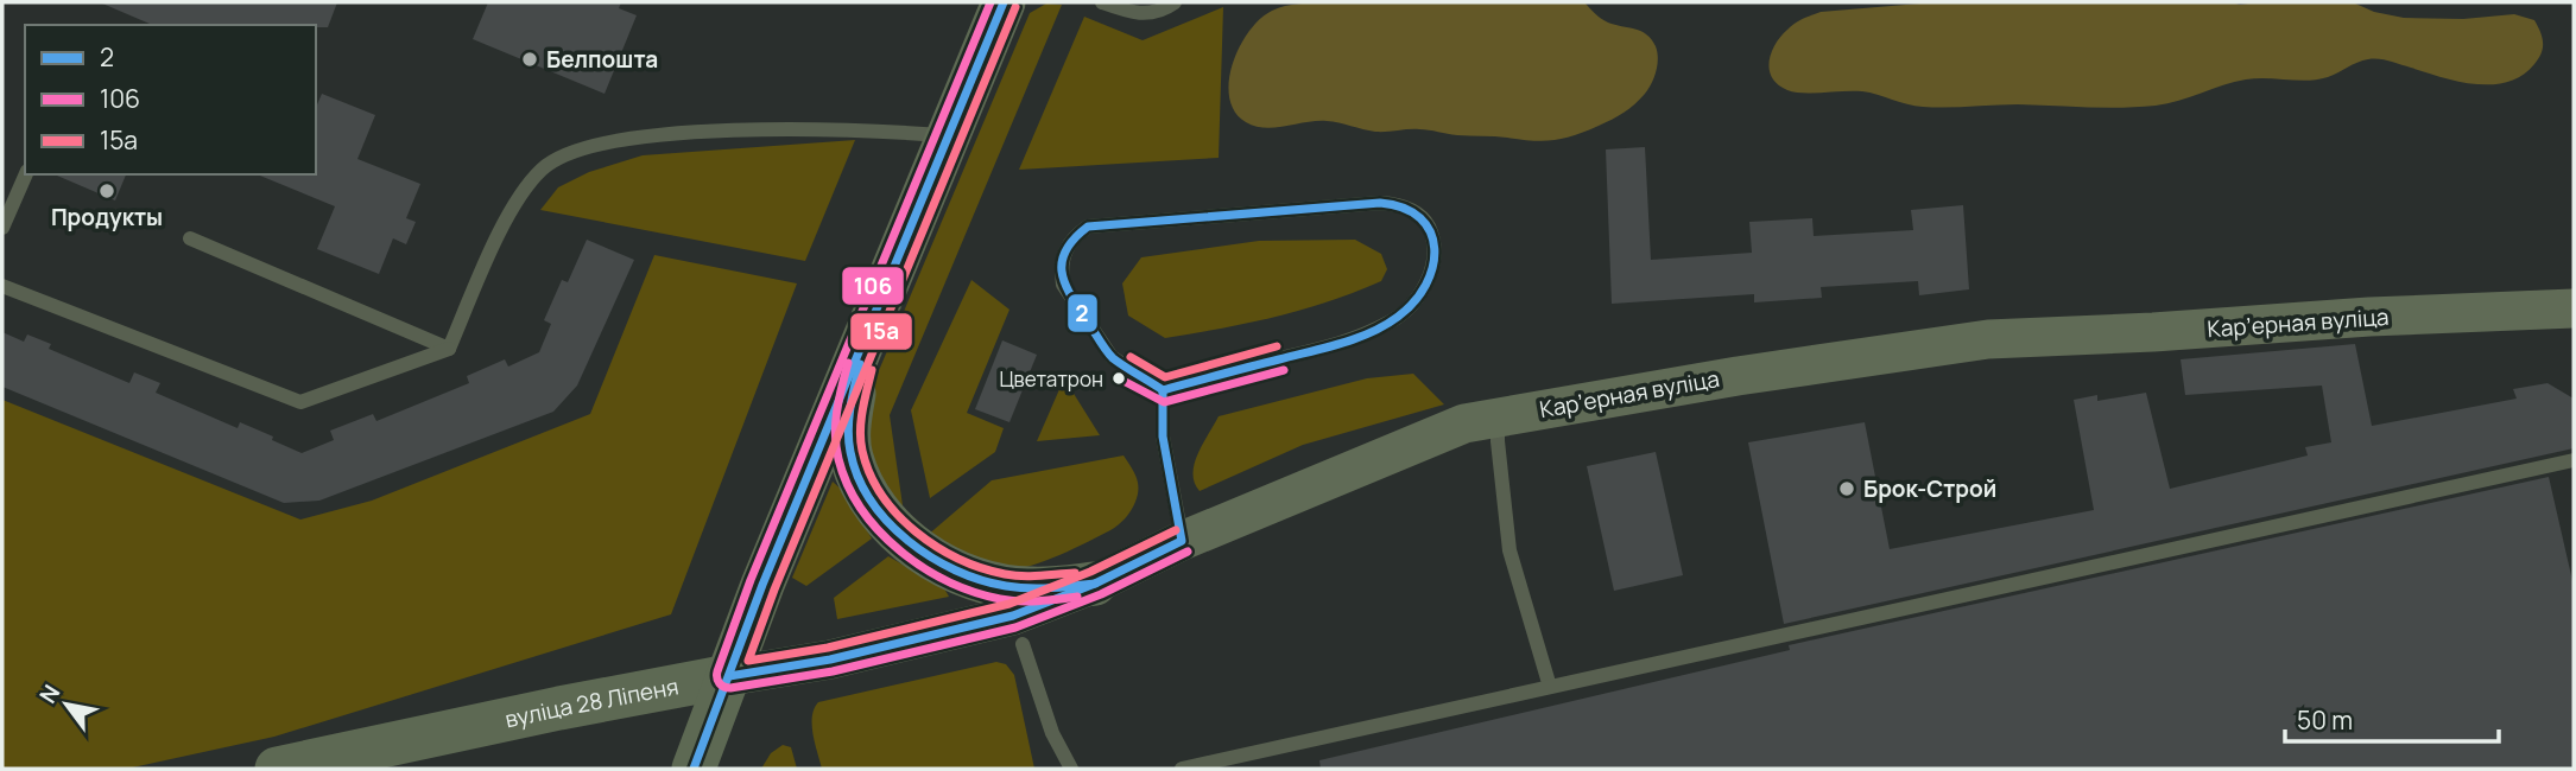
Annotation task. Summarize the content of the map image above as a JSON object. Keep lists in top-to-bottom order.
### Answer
{
  "streets": {
    "main road": ["вуліца 28 Ліпеня"],
    "street": ["Карʼерная вуліца"]
  },
  "crossings": [
    ["Карʼерная вуліца", "вуліца 28 Ліпеня"]
  ],
  "places": [
    "Белпошта",
    "Продукты",
    "Цветатрон",
    "Брок-Строй"
  ],
  "lines": ["transit line 2", "transit line 106", "transit line 15а"],
  "legend": ["2", "106", "15а"],
  "scale_bar": "50 m",
  "north": "top left"
}
